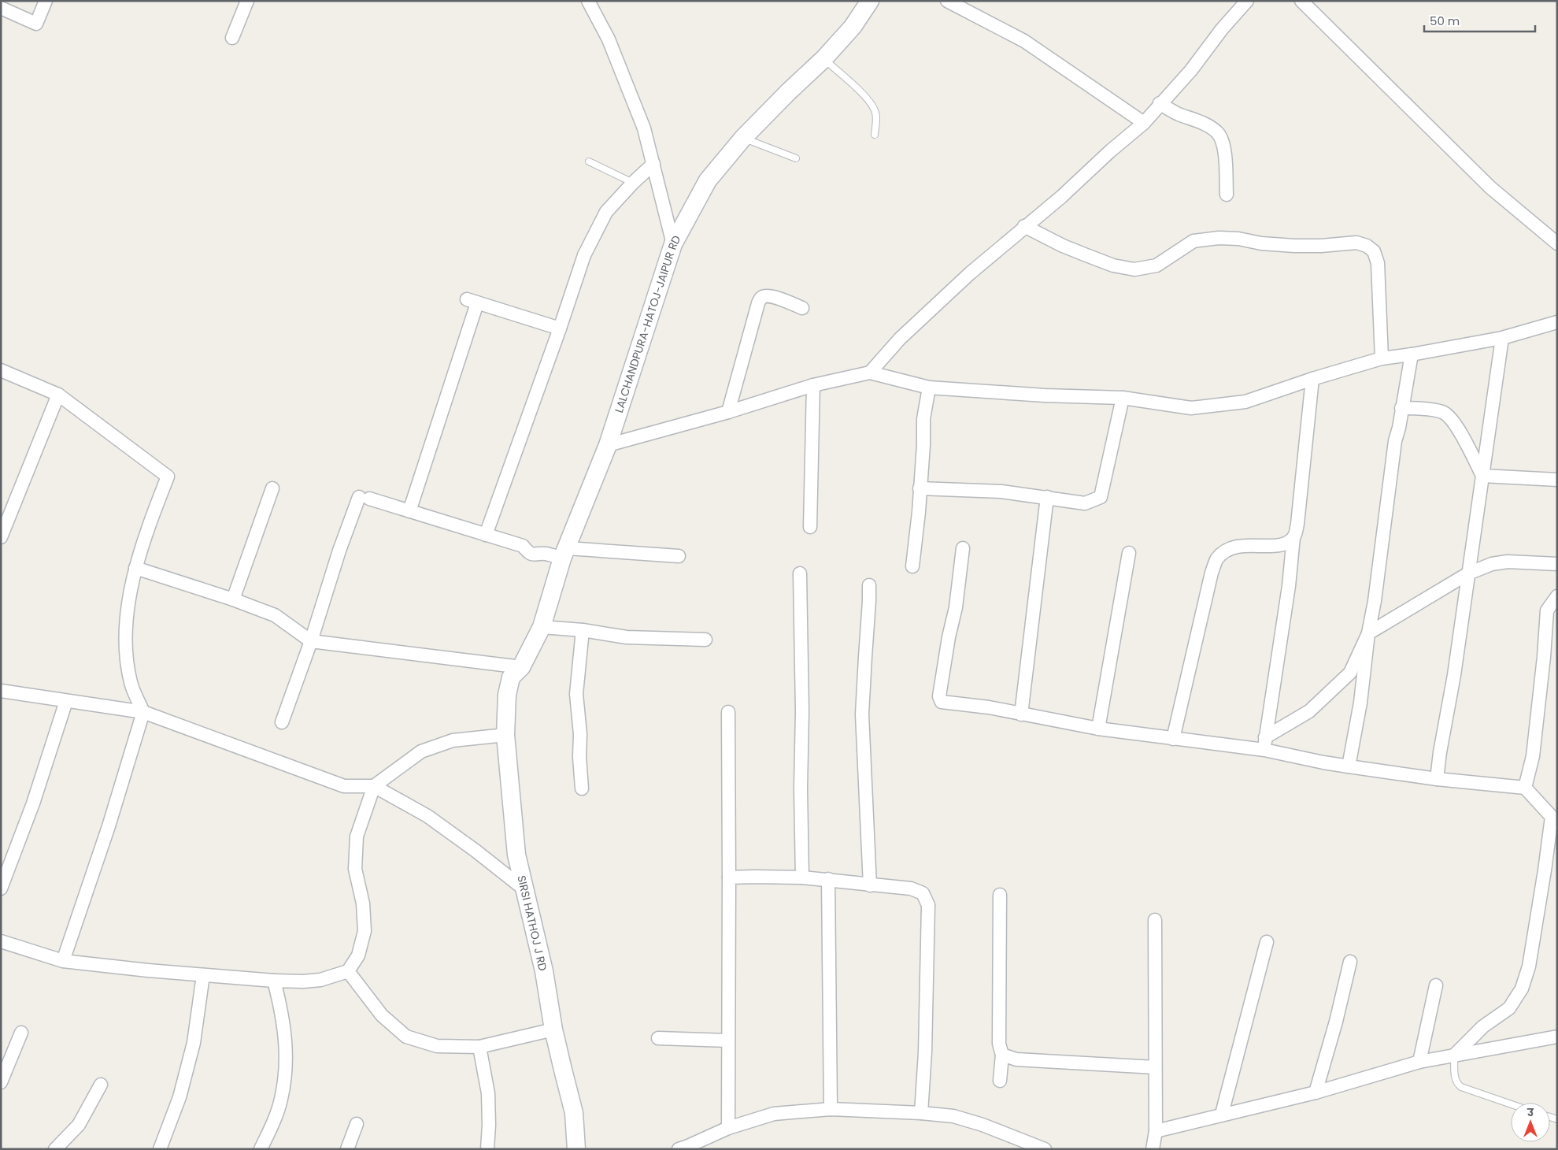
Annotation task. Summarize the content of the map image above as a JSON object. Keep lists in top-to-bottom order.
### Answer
{
  "streets": {
    "street": ["LALCHANDPURA-HATOJ-JAIPUR RD", "SIRSI HATHOJ J RD"]
  },
  "crossings": [
    ["LALCHANDPURA-HATOJ-JAIPUR RD", "SIRSI HATHOJ J RD"]
  ],
  "scale_bar": "50 m",
  "north": "top"
}
